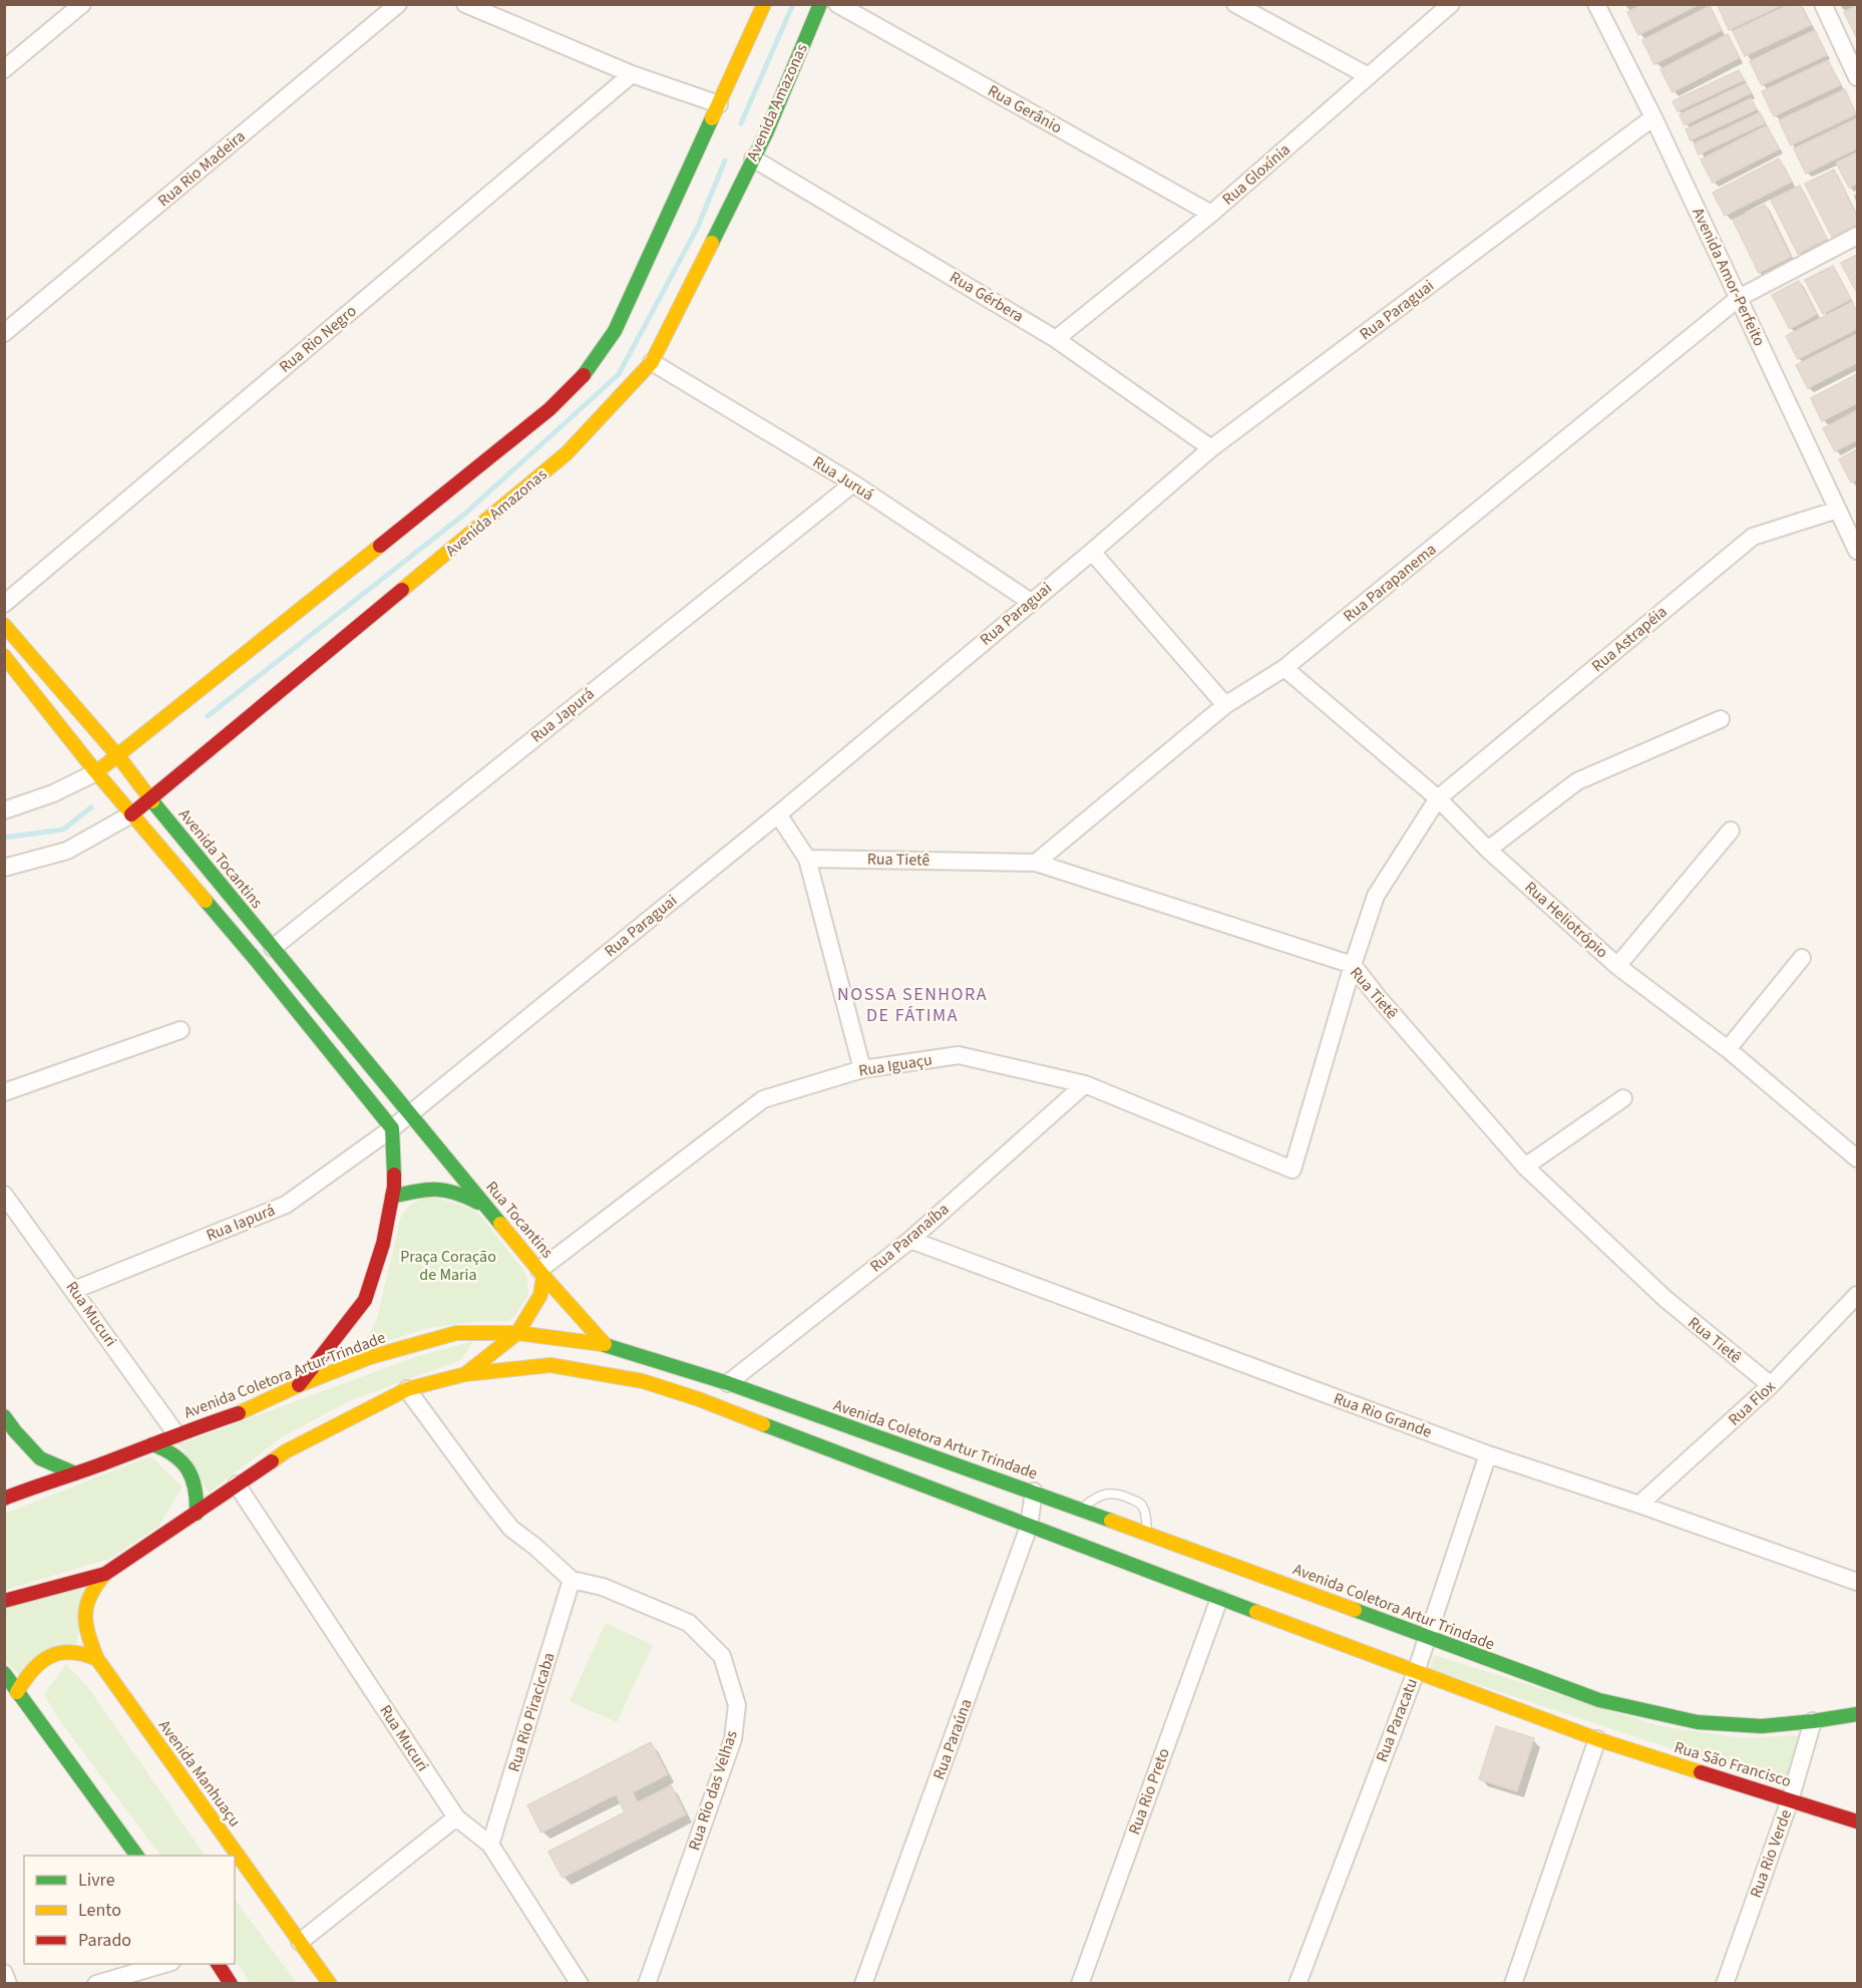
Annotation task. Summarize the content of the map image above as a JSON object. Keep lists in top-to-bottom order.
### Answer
{
  "streets": {
    "street": [
      "Avenida Amazonas",
      "Rua Gerânio",
      "Rua Rio Madeira",
      "Rua Gloxínia",
      "Avenida Amor-Perfeito",
      "Rua Gérbera",
      "Rua Paraguai",
      "Rua Rio Negro",
      "Rua Juruá",
      "Rua Parapanema",
      "Rua Astrapéia",
      "Rua Japurá",
      "Avenida Tocantins",
      "Rua Tietê",
      "Rua Heliotrópio",
      "Rua Iguaçu",
      "Rua Tocantins",
      "Rua Iapurá",
      "Rua Paranaíba",
      "Rua Mucuri",
      "Avenida Coletora Artur Trindade",
      "Rua Flox",
      "Rua Rio Grande",
      "Rua Rio Piracicaba",
      "Rua Paracatu",
      "Rua Paraúna",
      "Rua São Francisco",
      "Avenida Manhuaçu",
      "Rua Rio das Velhas",
      "Rua Rio Preto",
      "Rua Rio Verde"
    ]
  },
  "crossings": [
    ["Avenida Amazonas", "Rua Gérbera"],
    ["Avenida Amazonas", "Rua Juruá"],
    ["Avenida Amazonas", "Avenida Tocantins"],
    ["Rua Gerânio", "Rua Gloxínia"],
    ["Rua Gloxínia", "Rua Gérbera"],
    ["Avenida Amor-Perfeito", "Rua Paraguai"],
    ["Avenida Amor-Perfeito", "Rua Parapanema"],
    ["Avenida Amor-Perfeito", "Rua Astrapéia"],
    ["Rua Gérbera", "Rua Paraguai"],
    ["Rua Paraguai", "Rua Juruá"],
    ["Rua Paraguai", "Avenida Tocantins"],
    ["Rua Paraguai", "Rua Tocantins"],
    ["Rua Paraguai", "Rua Iapurá"],
    ["Rua Juruá", "Rua Japurá"],
    ["Rua Parapanema", "Rua Tietê"],
    ["Rua Parapanema", "Rua Heliotrópio"],
    ["Rua Astrapéia", "Rua Tietê"],
    ["Rua Astrapéia", "Rua Heliotrópio"],
    ["Rua Astrapéia", "Rua Iguaçu"],
    ["Rua Japurá", "Avenida Tocantins"],
    ["Avenida Tocantins", "Rua Tocantins"],
    ["Rua Tietê", "Rua Flox"],
    ["Rua Iguaçu", "Rua Tocantins"],
    ["Rua Iguaçu", "Rua Paranaíba"],
    ["Rua Tocantins", "Avenida Coletora Artur Trindade"],
    ["Rua Iapurá", "Rua Mucuri"],
    ["Rua Paranaíba", "Avenida Coletora Artur Trindade"],
    ["Rua Paranaíba", "Rua Rio Grande"],
    ["Rua Mucuri", "Avenida Coletora Artur Trindade"],
    ["Rua Mucuri", "Rua Rio Piracicaba"],
    ["Avenida Coletora Artur Trindade", "Rua Paracatu"],
    ["Avenida Coletora Artur Trindade", "Rua Paraúna"],
    ["Avenida Coletora Artur Trindade", "Rua Rio Verde"],
    ["Rua Flox", "Rua Rio Grande"],
    ["Rua Rio Grande", "Rua Paracatu"],
    ["Rua Rio Piracicaba", "Rua Rio das Velhas"],
    ["Rua São Francisco", "Rua Rio Verde"]
  ],
  "districts": ["NOSSA SENHORA DE FÁTIMA"],
  "parks": ["Praça Coração de Maria"],
  "legend": ["Livre", "Lento", "Parado"]
}
